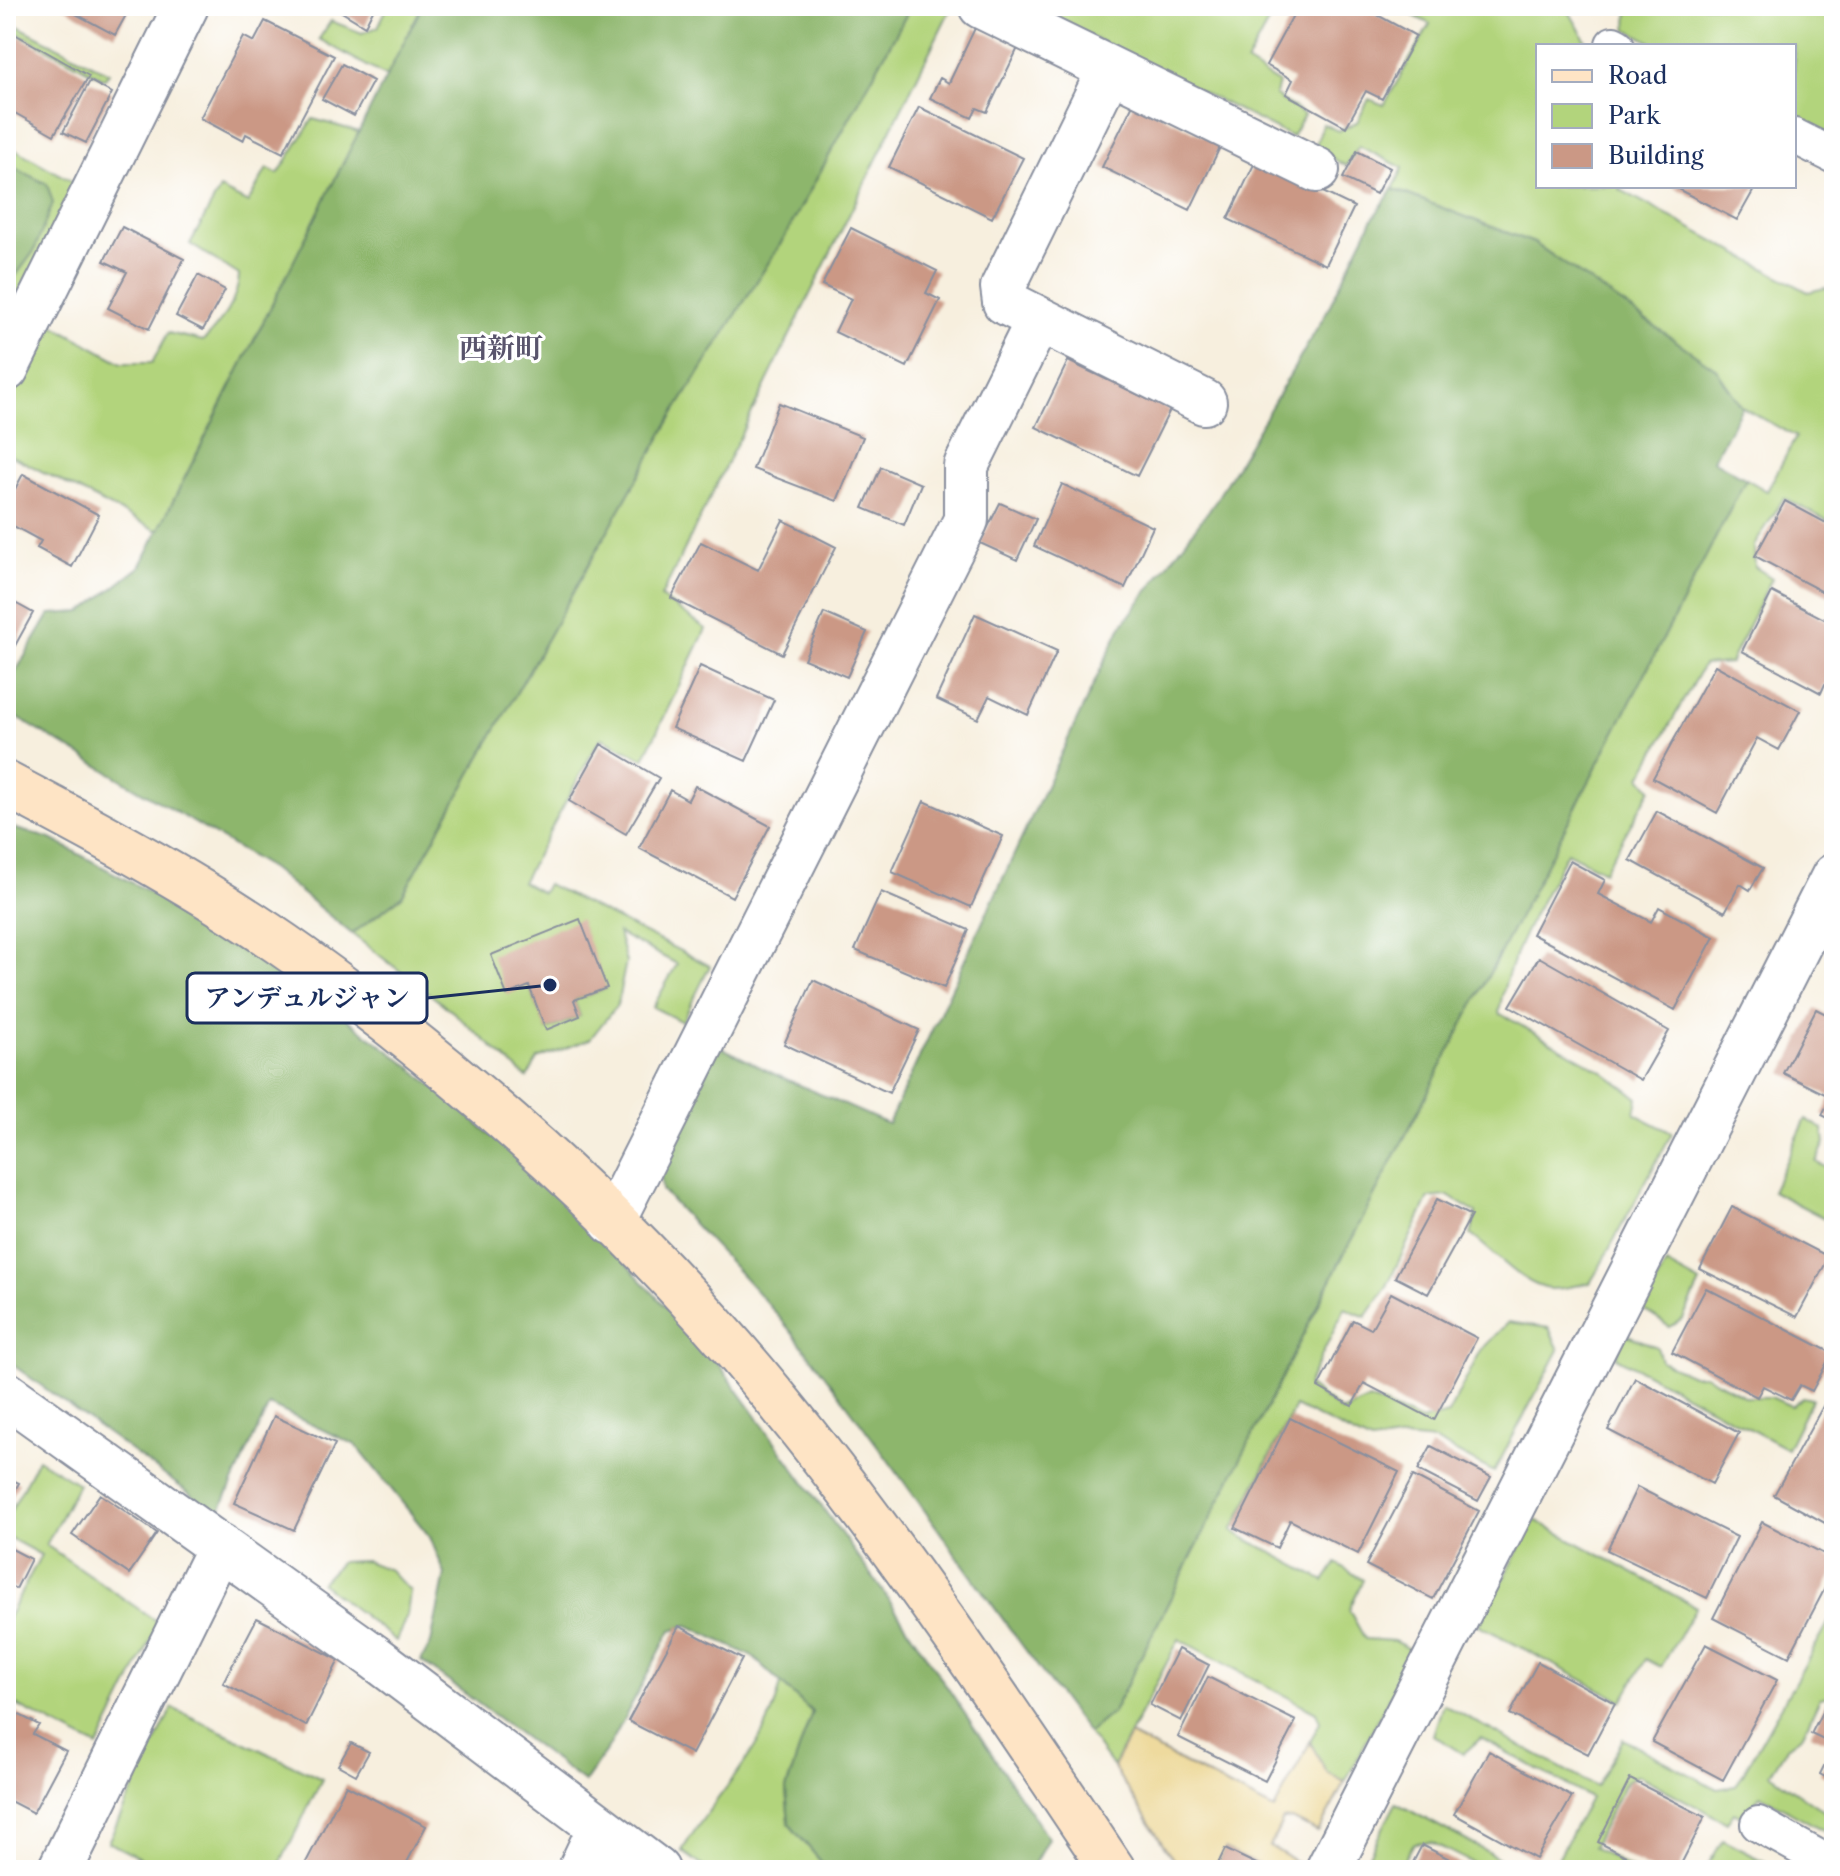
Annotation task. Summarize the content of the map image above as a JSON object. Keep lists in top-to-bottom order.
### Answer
{
  "districts": ["西新町"],
  "places": ["アンデュルジャン"],
  "legend": ["Road", "Park", "Building"]
}
